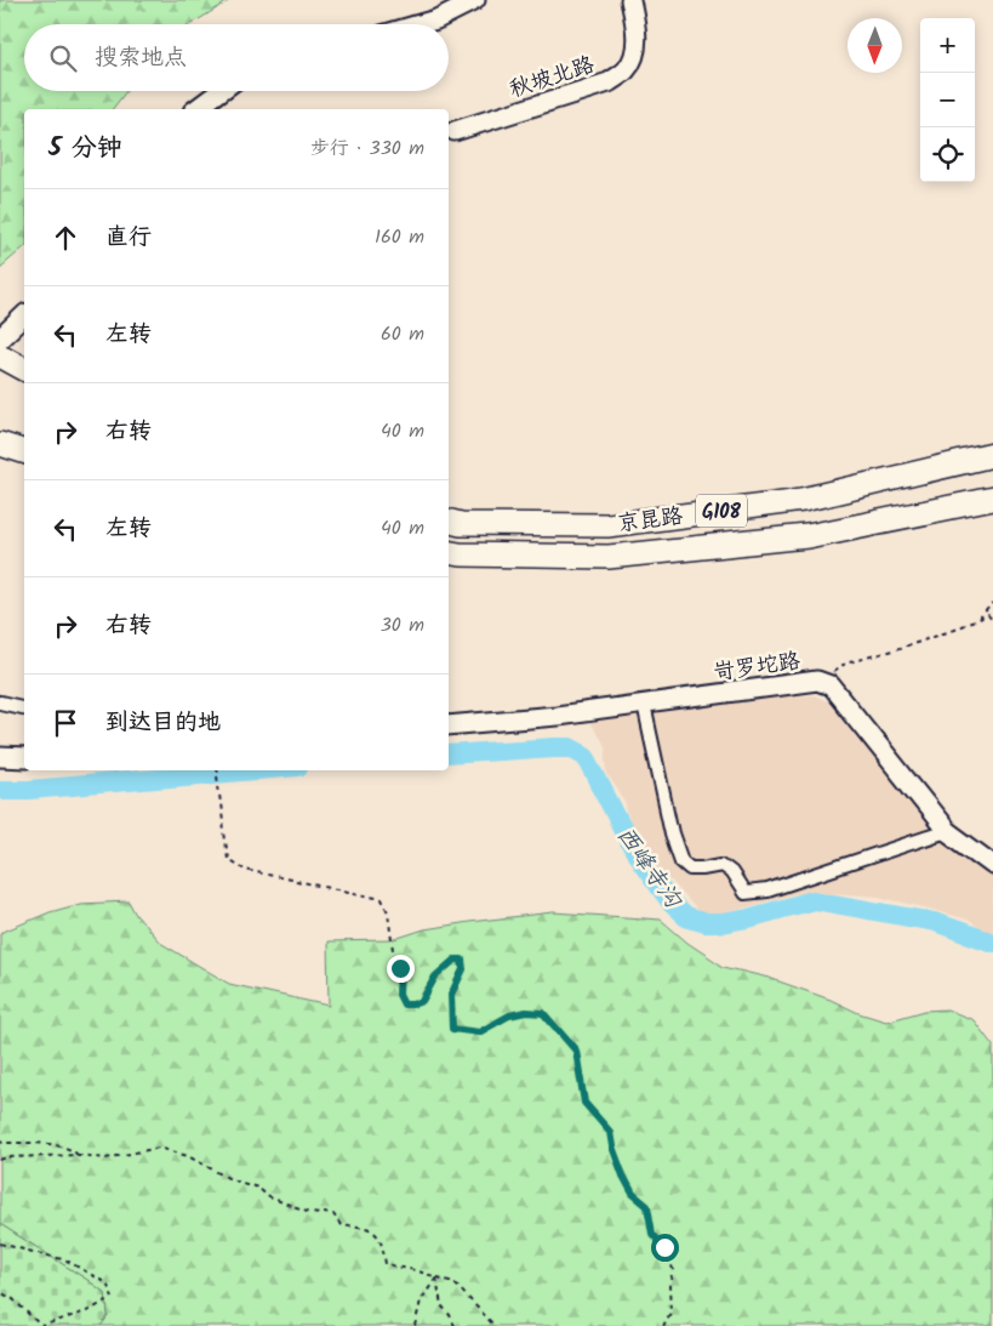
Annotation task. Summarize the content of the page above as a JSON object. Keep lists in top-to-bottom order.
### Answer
{
  "streets": {
    "highway": ["G108", "京昆路"],
    "street": ["秋坡北路", "岢罗坨路"]
  },
  "water": ["西峰寺沟"],
  "north": "bottom",
  "page": {
    "map_buttons": ["+", "−"],
    "search": "搜索地点",
    "heading": ["5 分钟", "步行 · 330 m"],
    "list": [
      ["直行", "160 m"],
      ["左转", "60 m"],
      ["右转", "40 m"],
      ["左转", "40 m"],
      ["右转", "30 m"],
      "到达目的地"
    ]
  }
}
